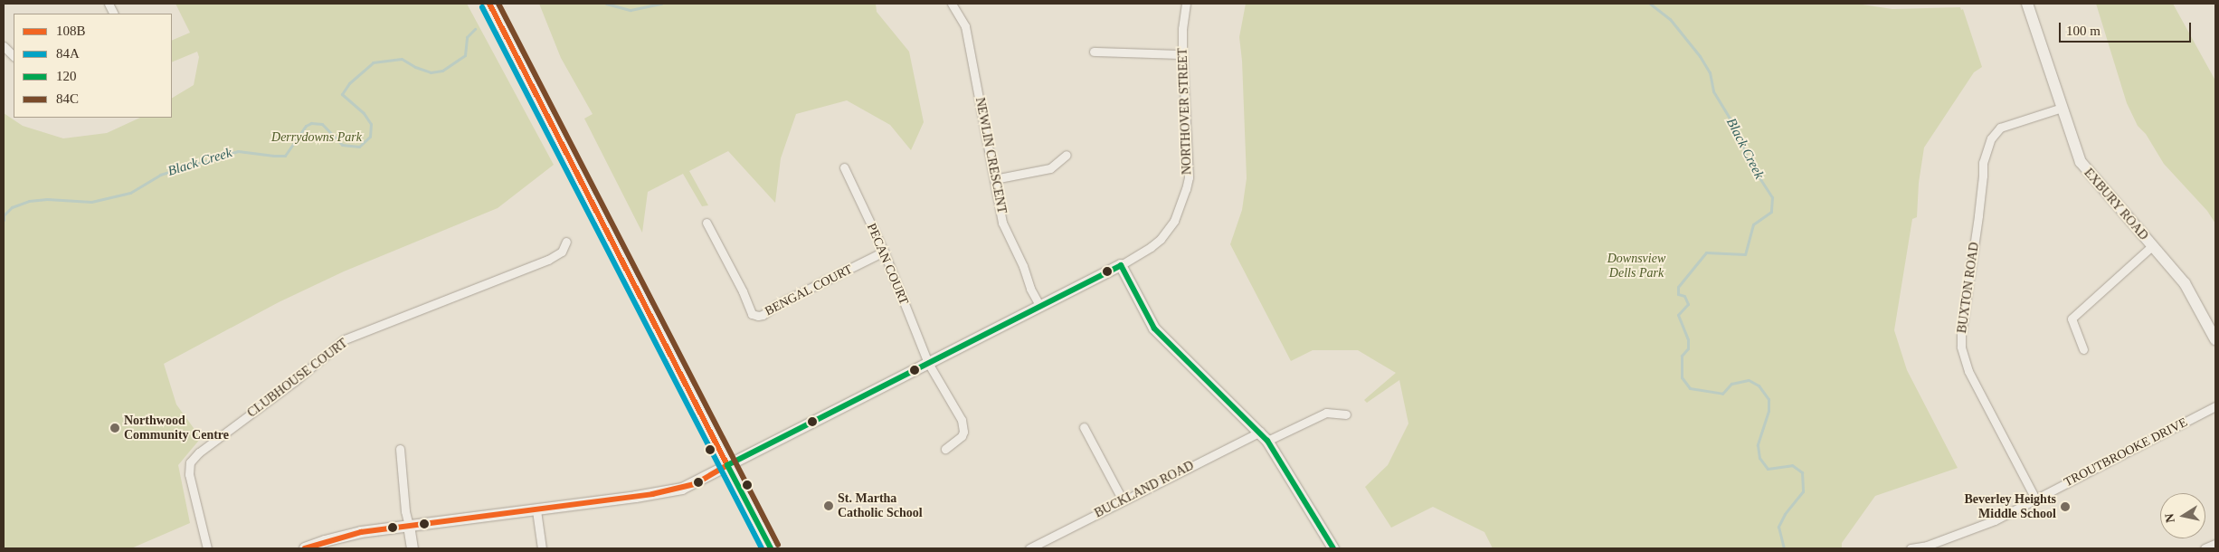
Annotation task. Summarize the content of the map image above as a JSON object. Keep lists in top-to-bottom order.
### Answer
{
  "streets": {
    "street": [
      "NORTHOVER STREET",
      "NEWLIN CRESCENT",
      "EXBURY ROAD",
      "PECAN COURT",
      "BUXTON ROAD",
      "BENGAL COURT",
      "CLUBHOUSE COURT",
      "TROUTBROOKE DRIVE",
      "BUCKLAND ROAD"
    ]
  },
  "crossings": [
    ["NORTHOVER STREET", "NEWLIN CRESCENT"],
    ["NORTHOVER STREET", "PECAN COURT"],
    ["EXBURY ROAD", "BUXTON ROAD"],
    ["PECAN COURT", "BENGAL COURT"],
    ["BUXTON ROAD", "TROUTBROOKE DRIVE"]
  ],
  "water": ["Black Creek"],
  "parks": ["Derrydowns Park", "Downsview Dells Park"],
  "places": ["Northwood Community Centre", "St. Martha Catholic School", "Beverley Heights Middle School"],
  "lines": [
    "transit line 108B",
    "transit line 84C",
    "transit line 84A",
    "transit line 120"
  ],
  "legend": [
    "108B",
    "84A",
    "120",
    "84C"
  ],
  "scale_bar": "100 m",
  "north": "left"
}
